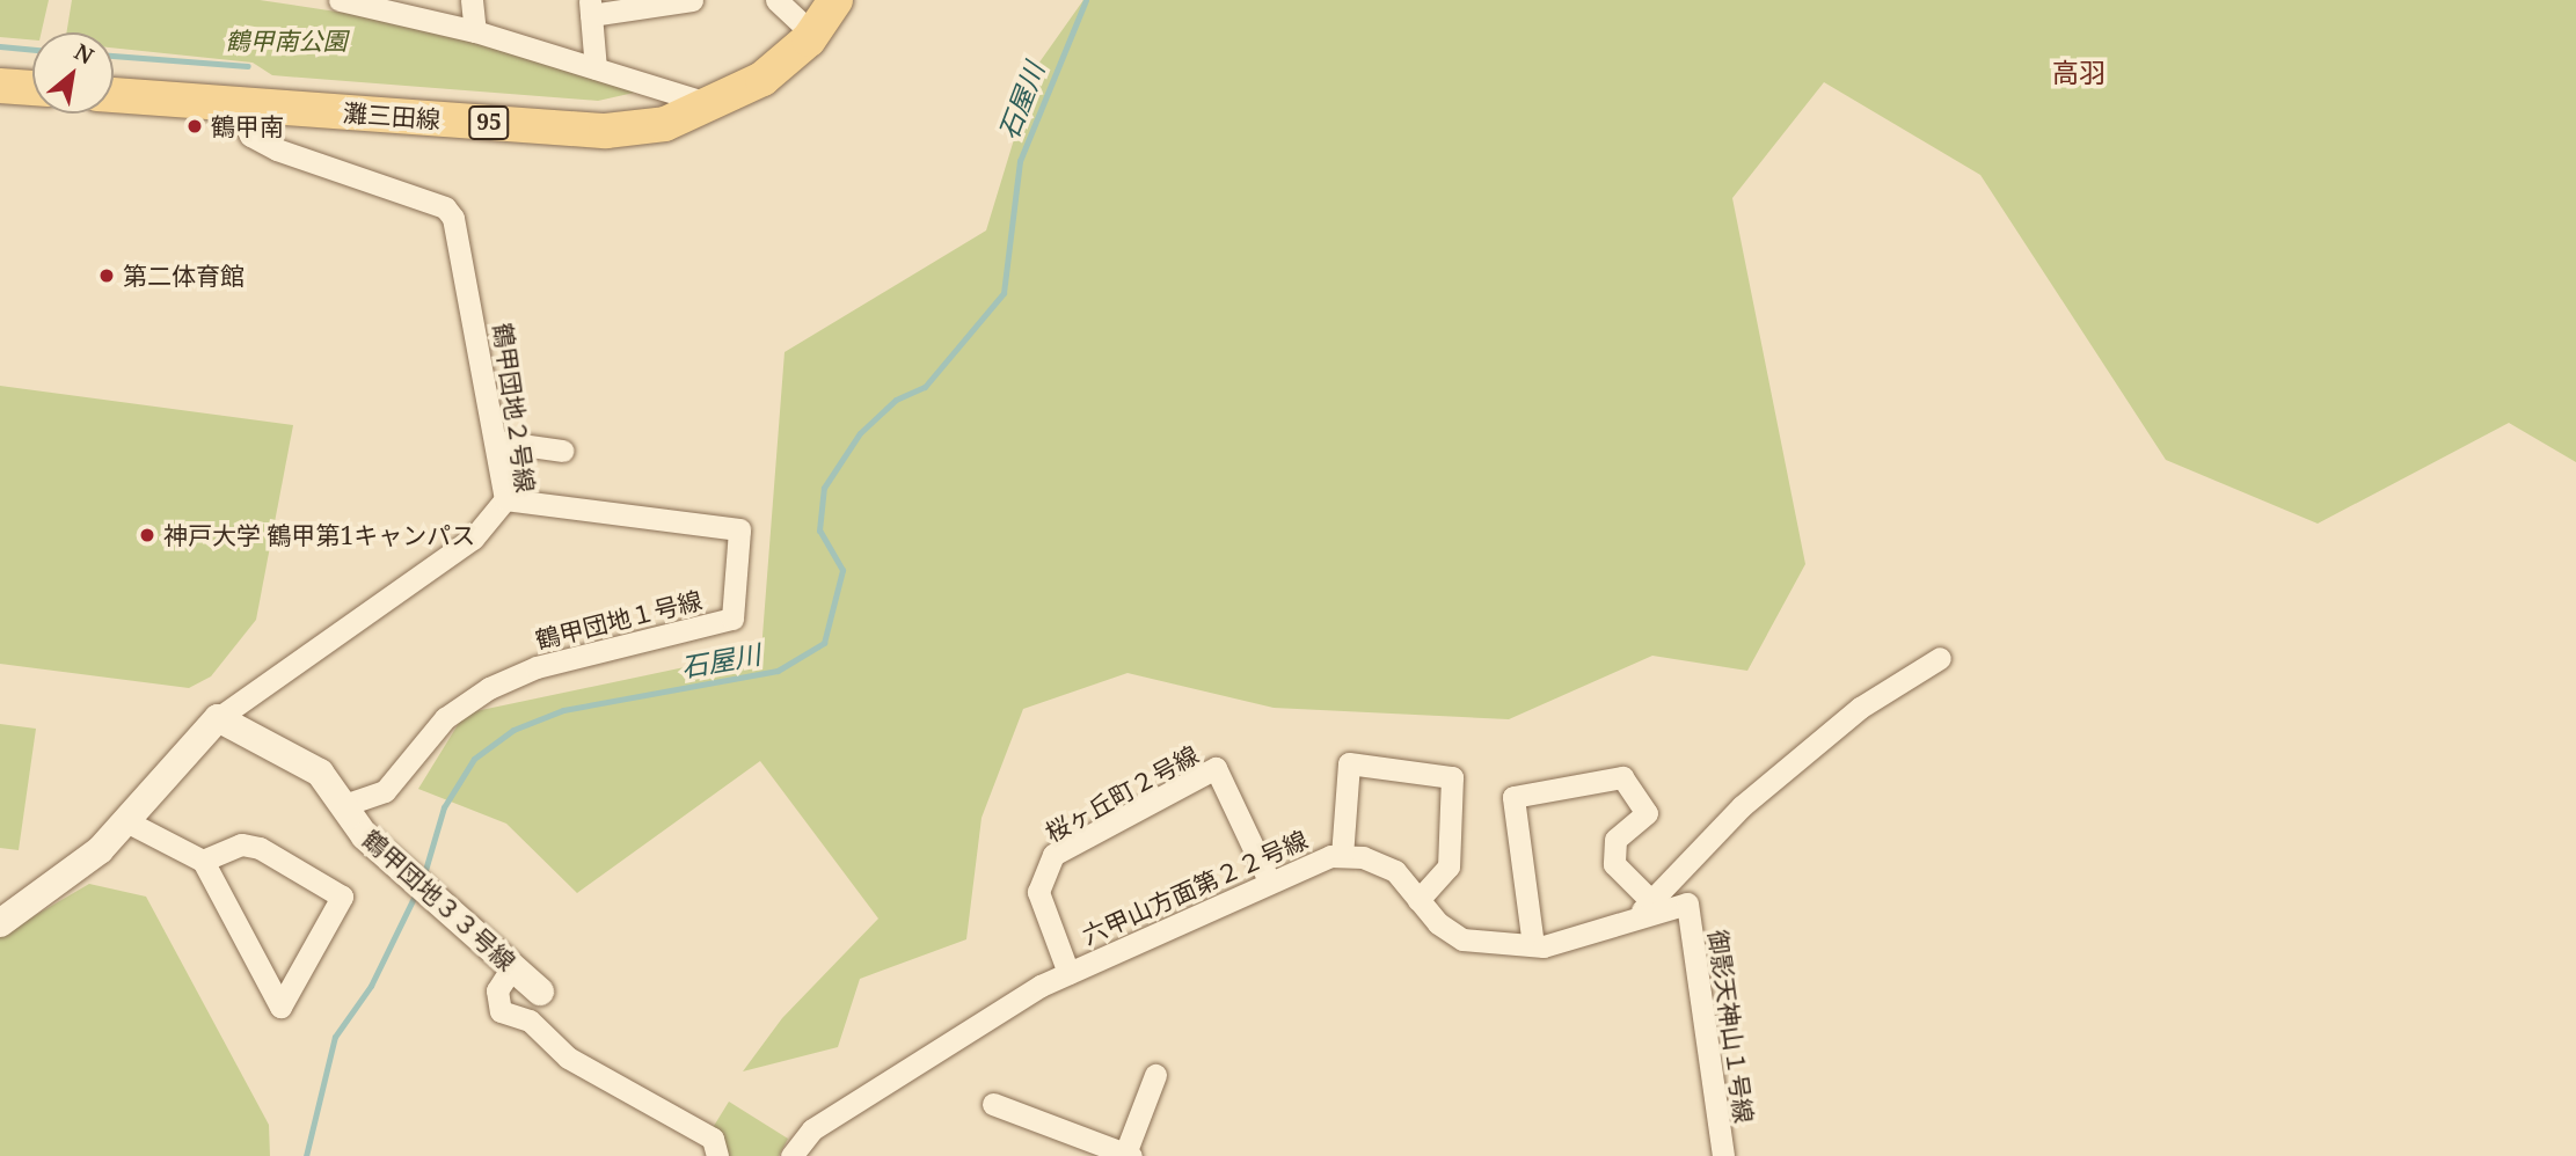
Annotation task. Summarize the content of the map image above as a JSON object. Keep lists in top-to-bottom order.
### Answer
{
  "streets": {
    "main road": ["灘三田線", "95"],
    "street": [
      "鶴甲団地２号線",
      "鶴甲団地１号線",
      "桜ヶ丘町２号線",
      "六甲山方面第２２号線",
      "鶴甲団地３３号線",
      "御影天神山１号線"
    ]
  },
  "crossings": [
    ["灘三田線", "鶴甲団地２号線"],
    ["鶴甲団地２号線", "鶴甲団地１号線"],
    ["鶴甲団地２号線", "鶴甲団地３３号線"],
    ["鶴甲団地１号線", "鶴甲団地３３号線"],
    ["桜ヶ丘町２号線", "六甲山方面第２２号線"],
    ["六甲山方面第２２号線", "御影天神山１号線"]
  ],
  "districts": ["高羽"],
  "water": ["石屋川"],
  "parks": ["鶴甲南公園"],
  "places": ["鶴甲南", "第二体育館", "神戸大学 鶴甲第1キャンパス"],
  "north": "top right"
}
